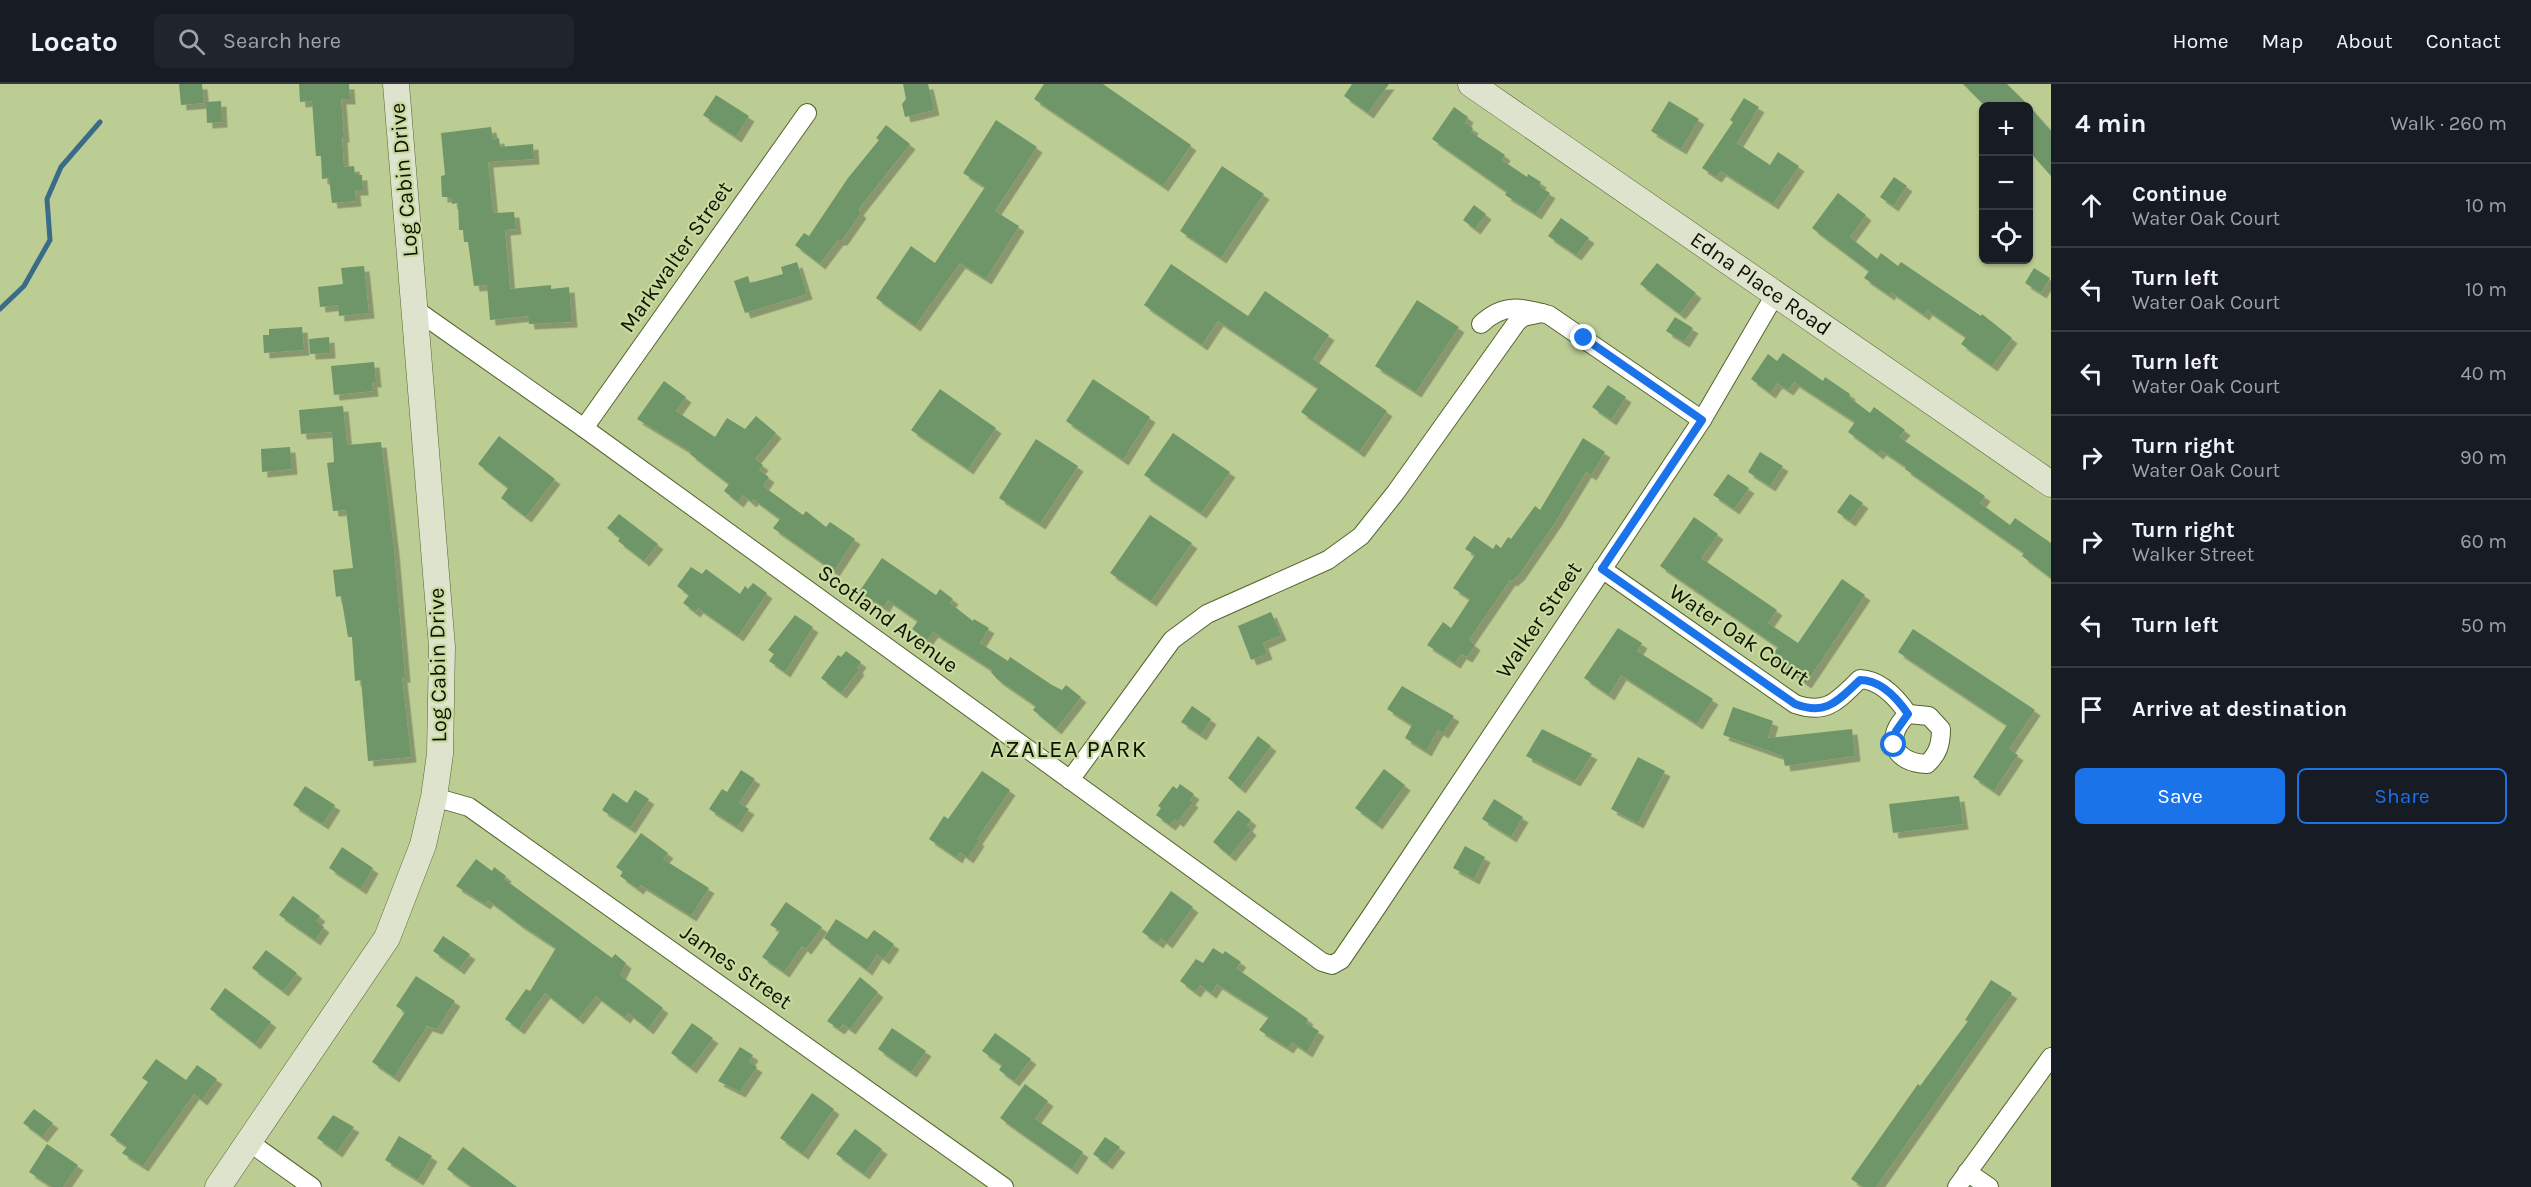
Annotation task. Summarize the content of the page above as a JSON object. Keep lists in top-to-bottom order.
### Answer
{
  "streets": {
    "street": [
      "Log Cabin Drive",
      "Markwalter Street",
      "Edna Place Road",
      "Scotland Avenue",
      "Walker Street",
      "Water Oak Court",
      "James Street"
    ]
  },
  "crossings": [
    ["Log Cabin Drive", "Scotland Avenue"],
    ["Log Cabin Drive", "James Street"],
    ["Markwalter Street", "Scotland Avenue"],
    ["Edna Place Road", "Walker Street"],
    ["Scotland Avenue", "Walker Street"],
    ["Walker Street", "Water Oak Court"]
  ],
  "districts": ["AZALEA PARK"],
  "page": {
    "header": "Locato",
    "search": "Search here",
    "nav": [
      "Home",
      "Map",
      "About",
      "Contact"
    ],
    "heading": ["4 min", "Walk · 260 m"],
    "map_buttons": ["+", "−"],
    "list": [
      ["Continue", "Water Oak Court", "10 m"],
      ["Turn left", "Water Oak Court", "10 m"],
      ["Turn left", "Water Oak Court", "40 m"],
      ["Turn right", "Water Oak Court", "90 m"],
      ["Turn right", "Walker Street", "60 m"],
      ["Turn left", "50 m"],
      "Arrive at destination"
    ],
    "buttons": ["Save", "Share"]
  }
}
